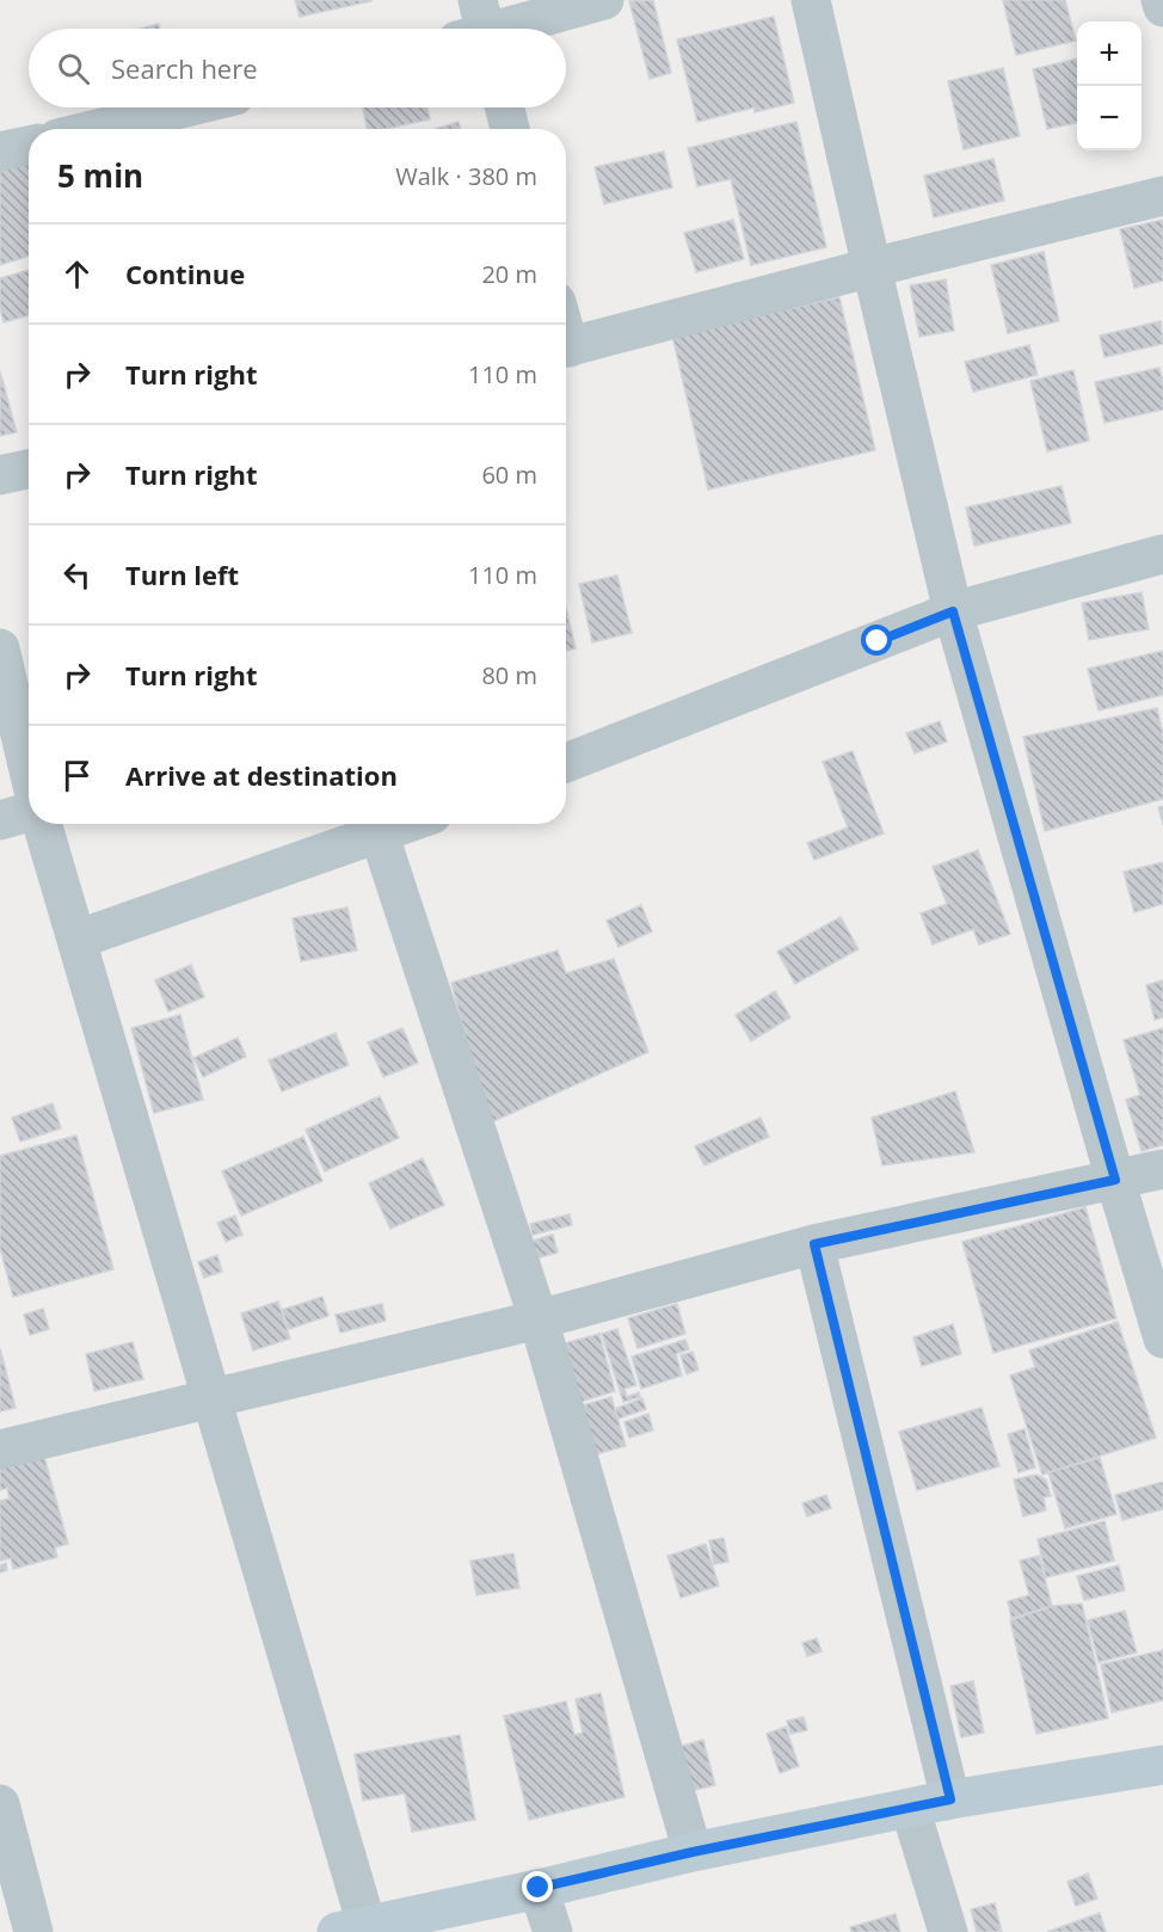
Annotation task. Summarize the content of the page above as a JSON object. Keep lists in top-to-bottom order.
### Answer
{
  "page": {
    "map_buttons": ["+", "−"],
    "search": "Search here",
    "heading": ["5 min", "Walk · 380 m"],
    "list": [
      ["Continue", "20 m"],
      ["Turn right", "110 m"],
      ["Turn right", "60 m"],
      ["Turn left", "110 m"],
      ["Turn right", "80 m"],
      "Arrive at destination"
    ]
  }
}
